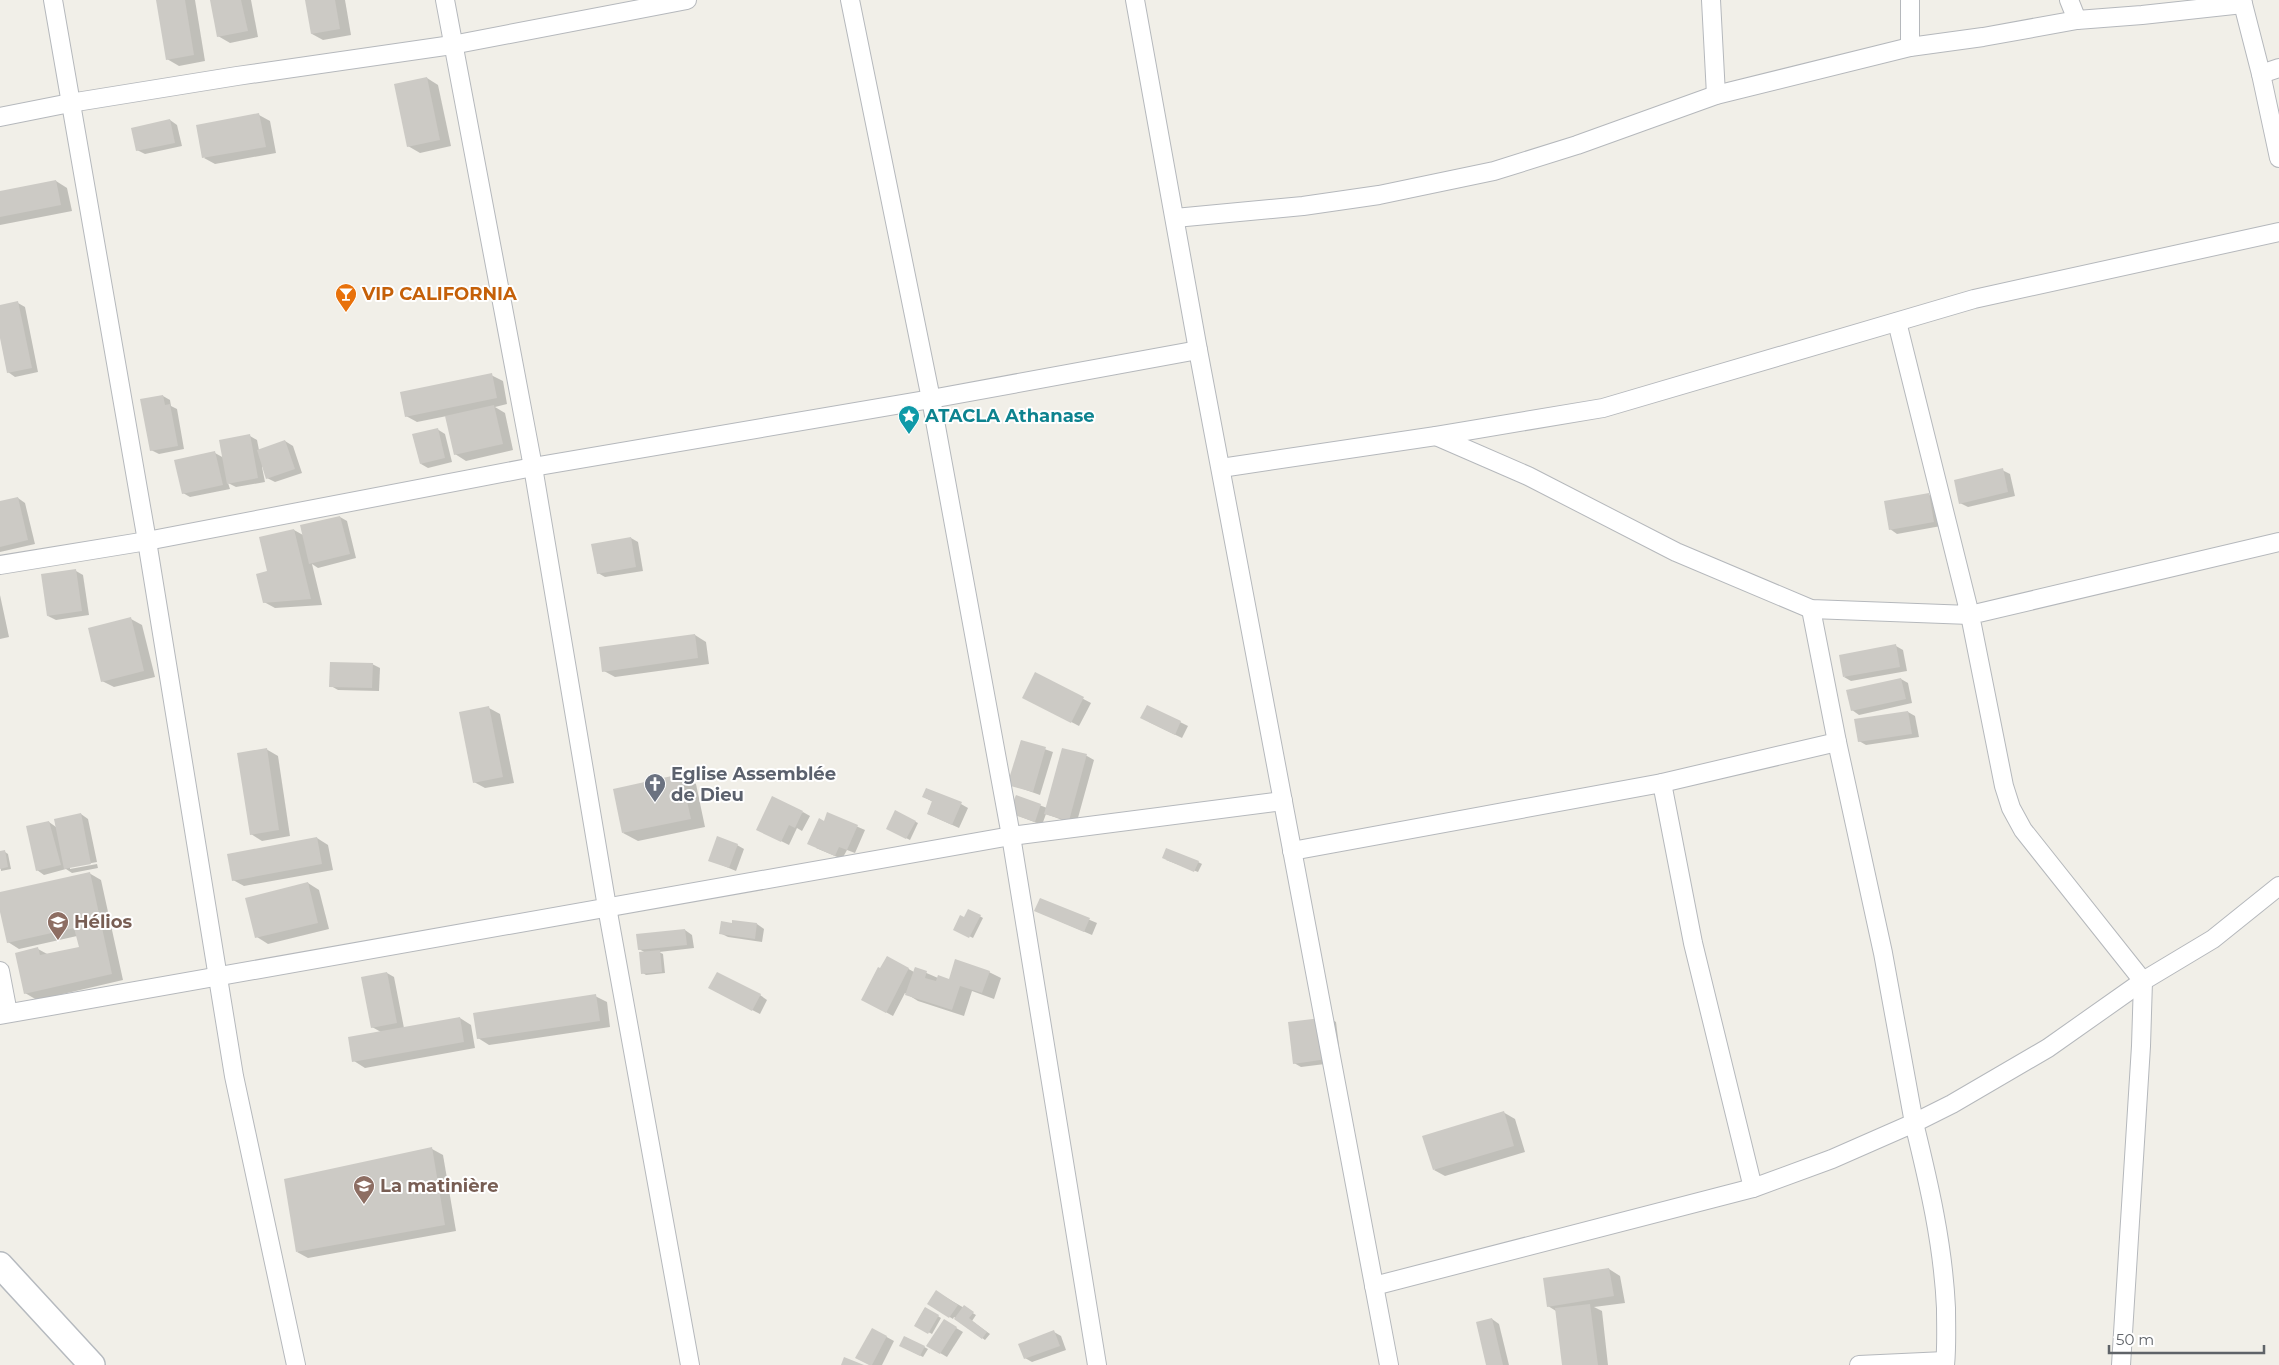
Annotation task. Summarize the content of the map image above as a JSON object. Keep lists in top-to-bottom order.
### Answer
{
  "places": {
    "bar": ["VIP CALIFORNIA"],
    "place": ["ATACLA Athanase"],
    "church": ["Eglise Assemblée de Dieu"],
    "school or university": ["Hélios", "La matinière"]
  },
  "scale_bar": "50 m"
}
